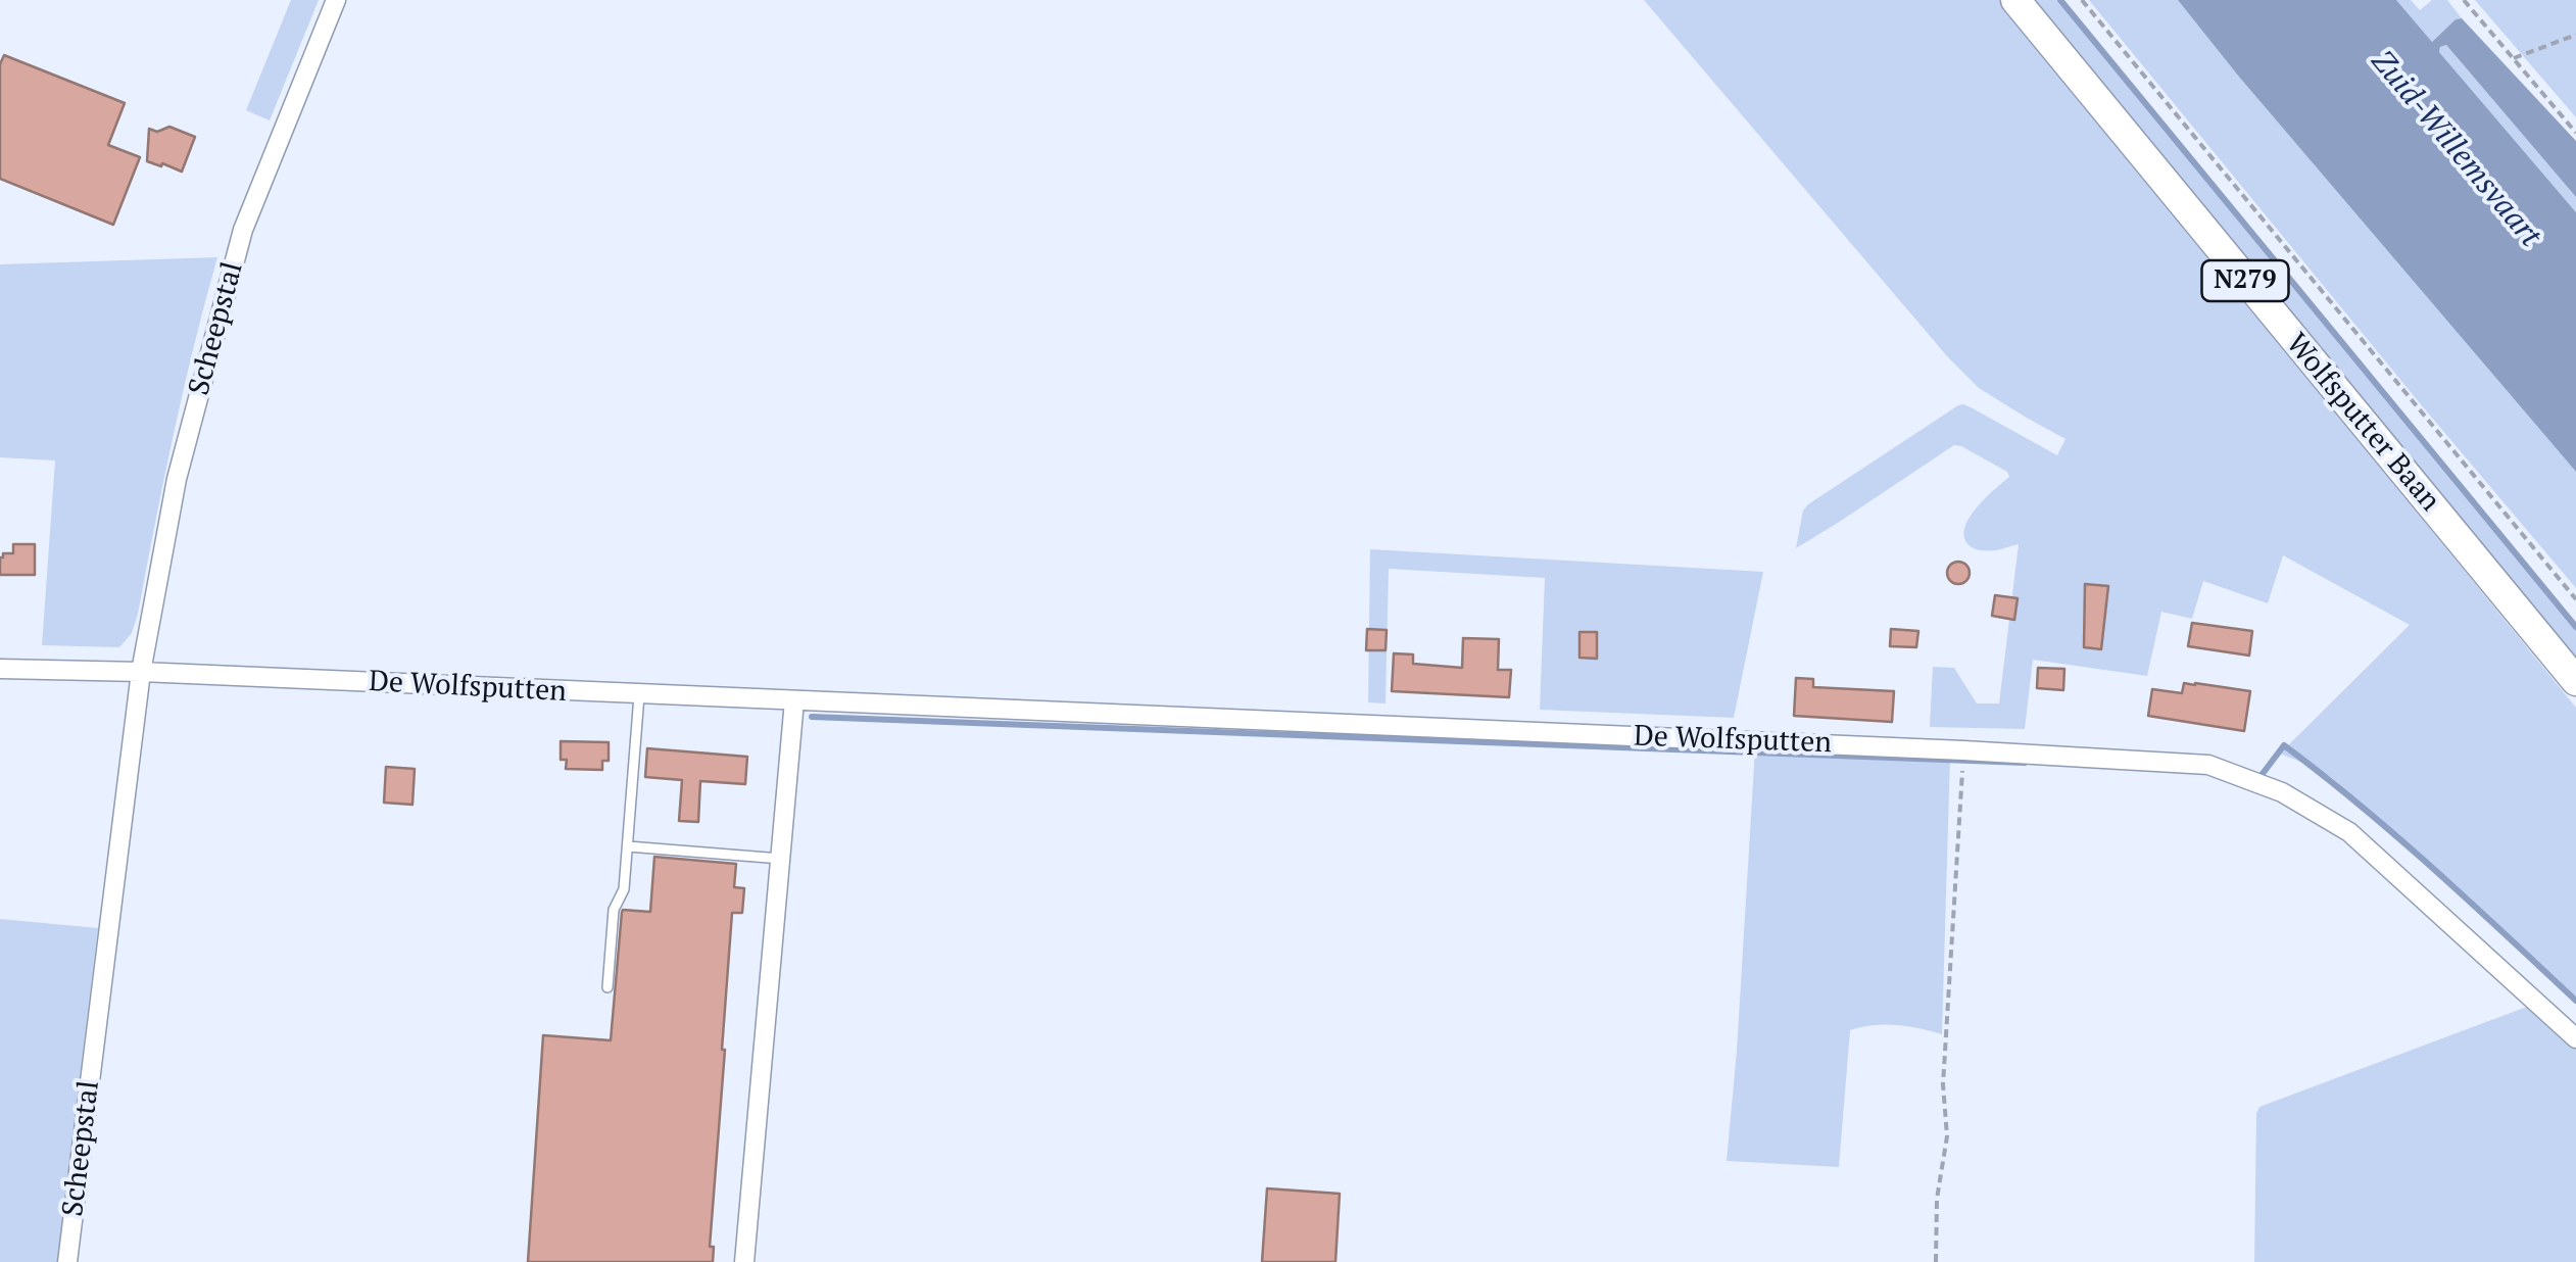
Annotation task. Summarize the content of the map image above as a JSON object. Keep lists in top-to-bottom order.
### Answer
{
  "streets": {
    "main road": ["N279", "Wolfsputter Baan"],
    "street": ["Scheepstal", "De Wolfsputten"]
  },
  "crossings": [
    ["Scheepstal", "De Wolfsputten"]
  ],
  "water": ["Zuid-Willemsvaart"]
}
